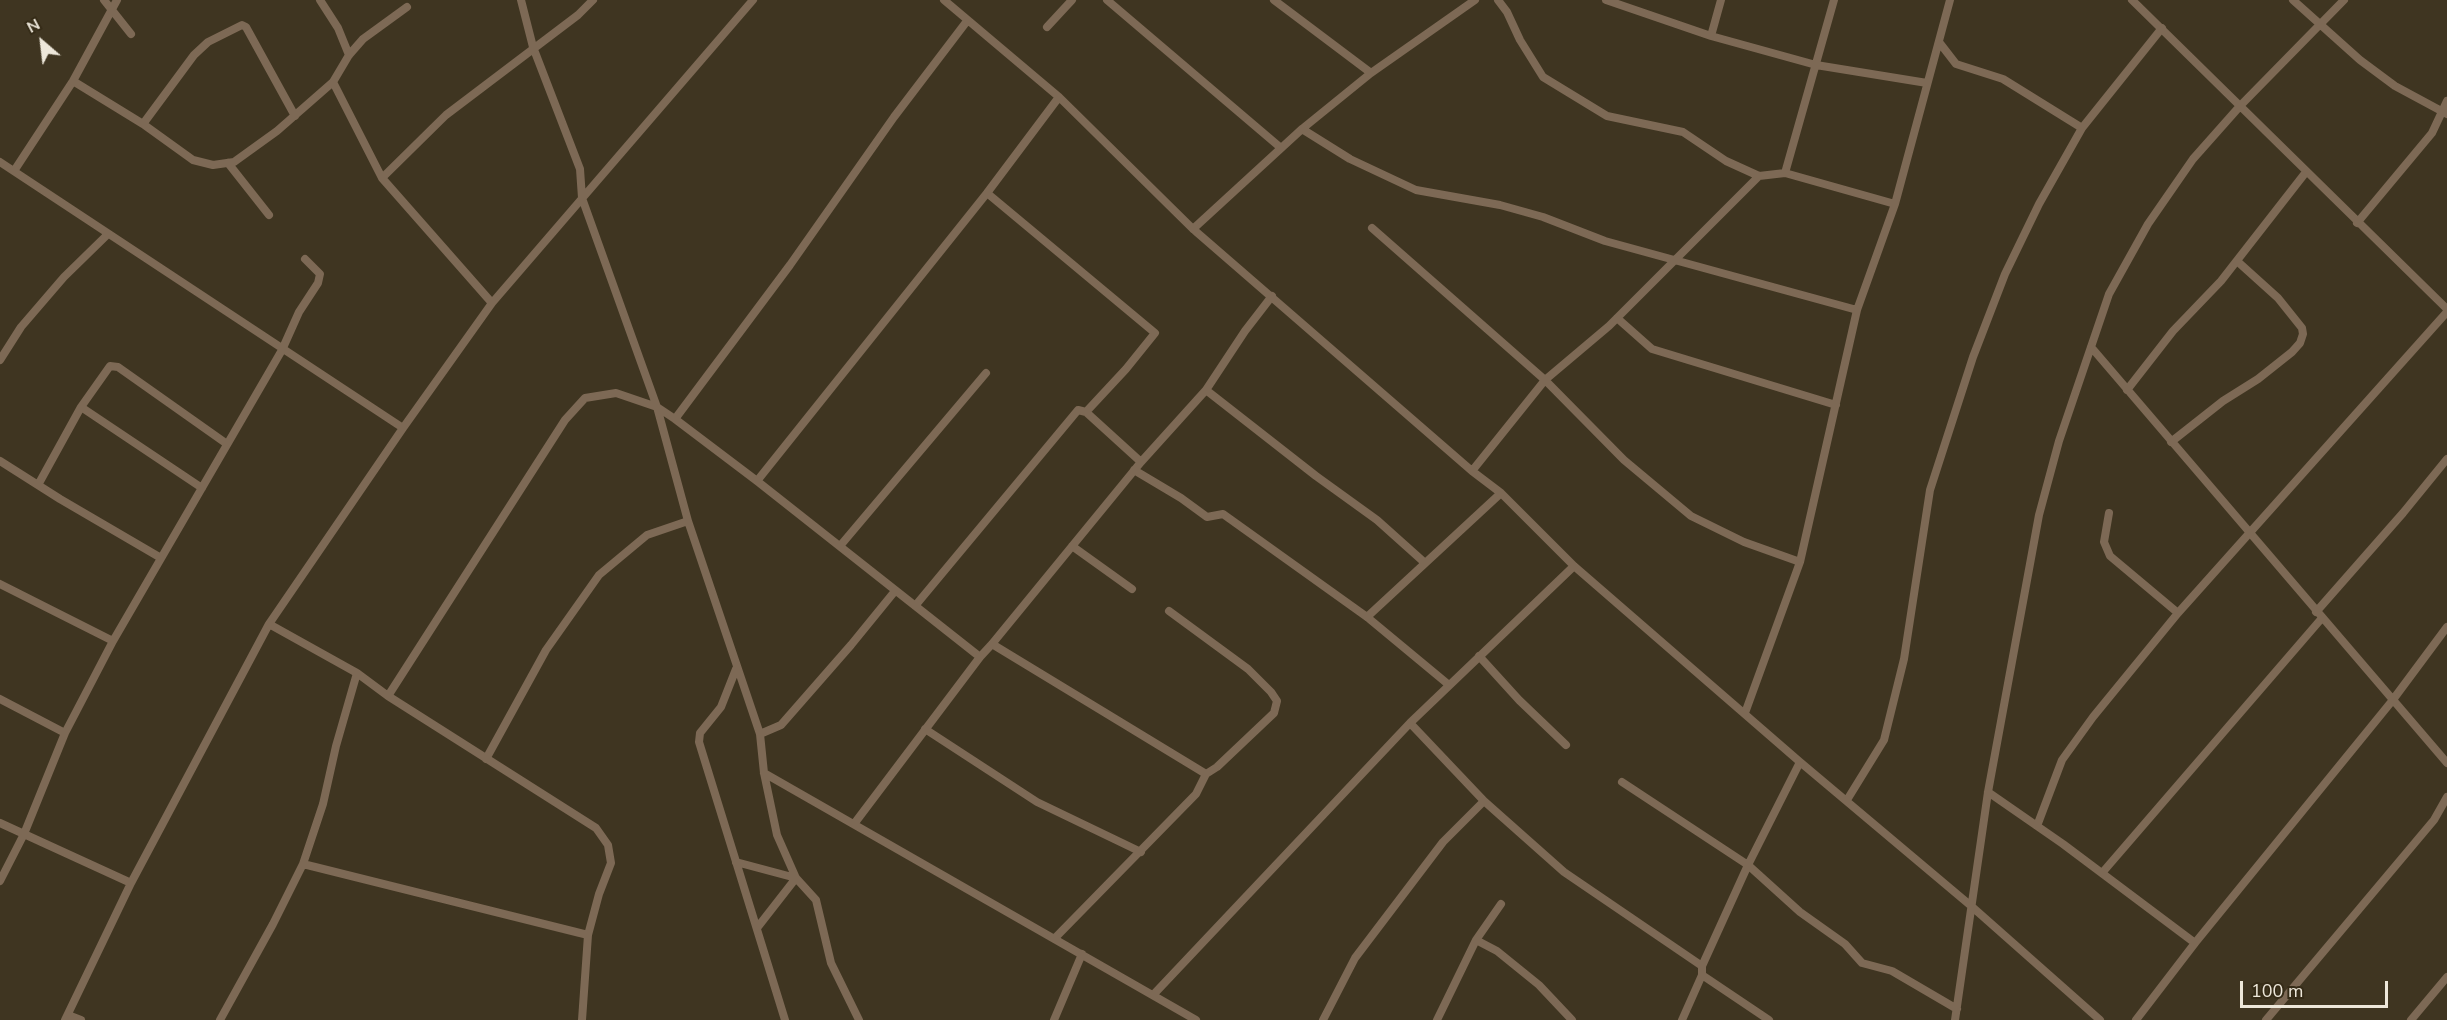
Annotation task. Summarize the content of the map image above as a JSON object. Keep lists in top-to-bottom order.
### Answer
{
  "scale_bar": "100 m",
  "north": "top left"
}
